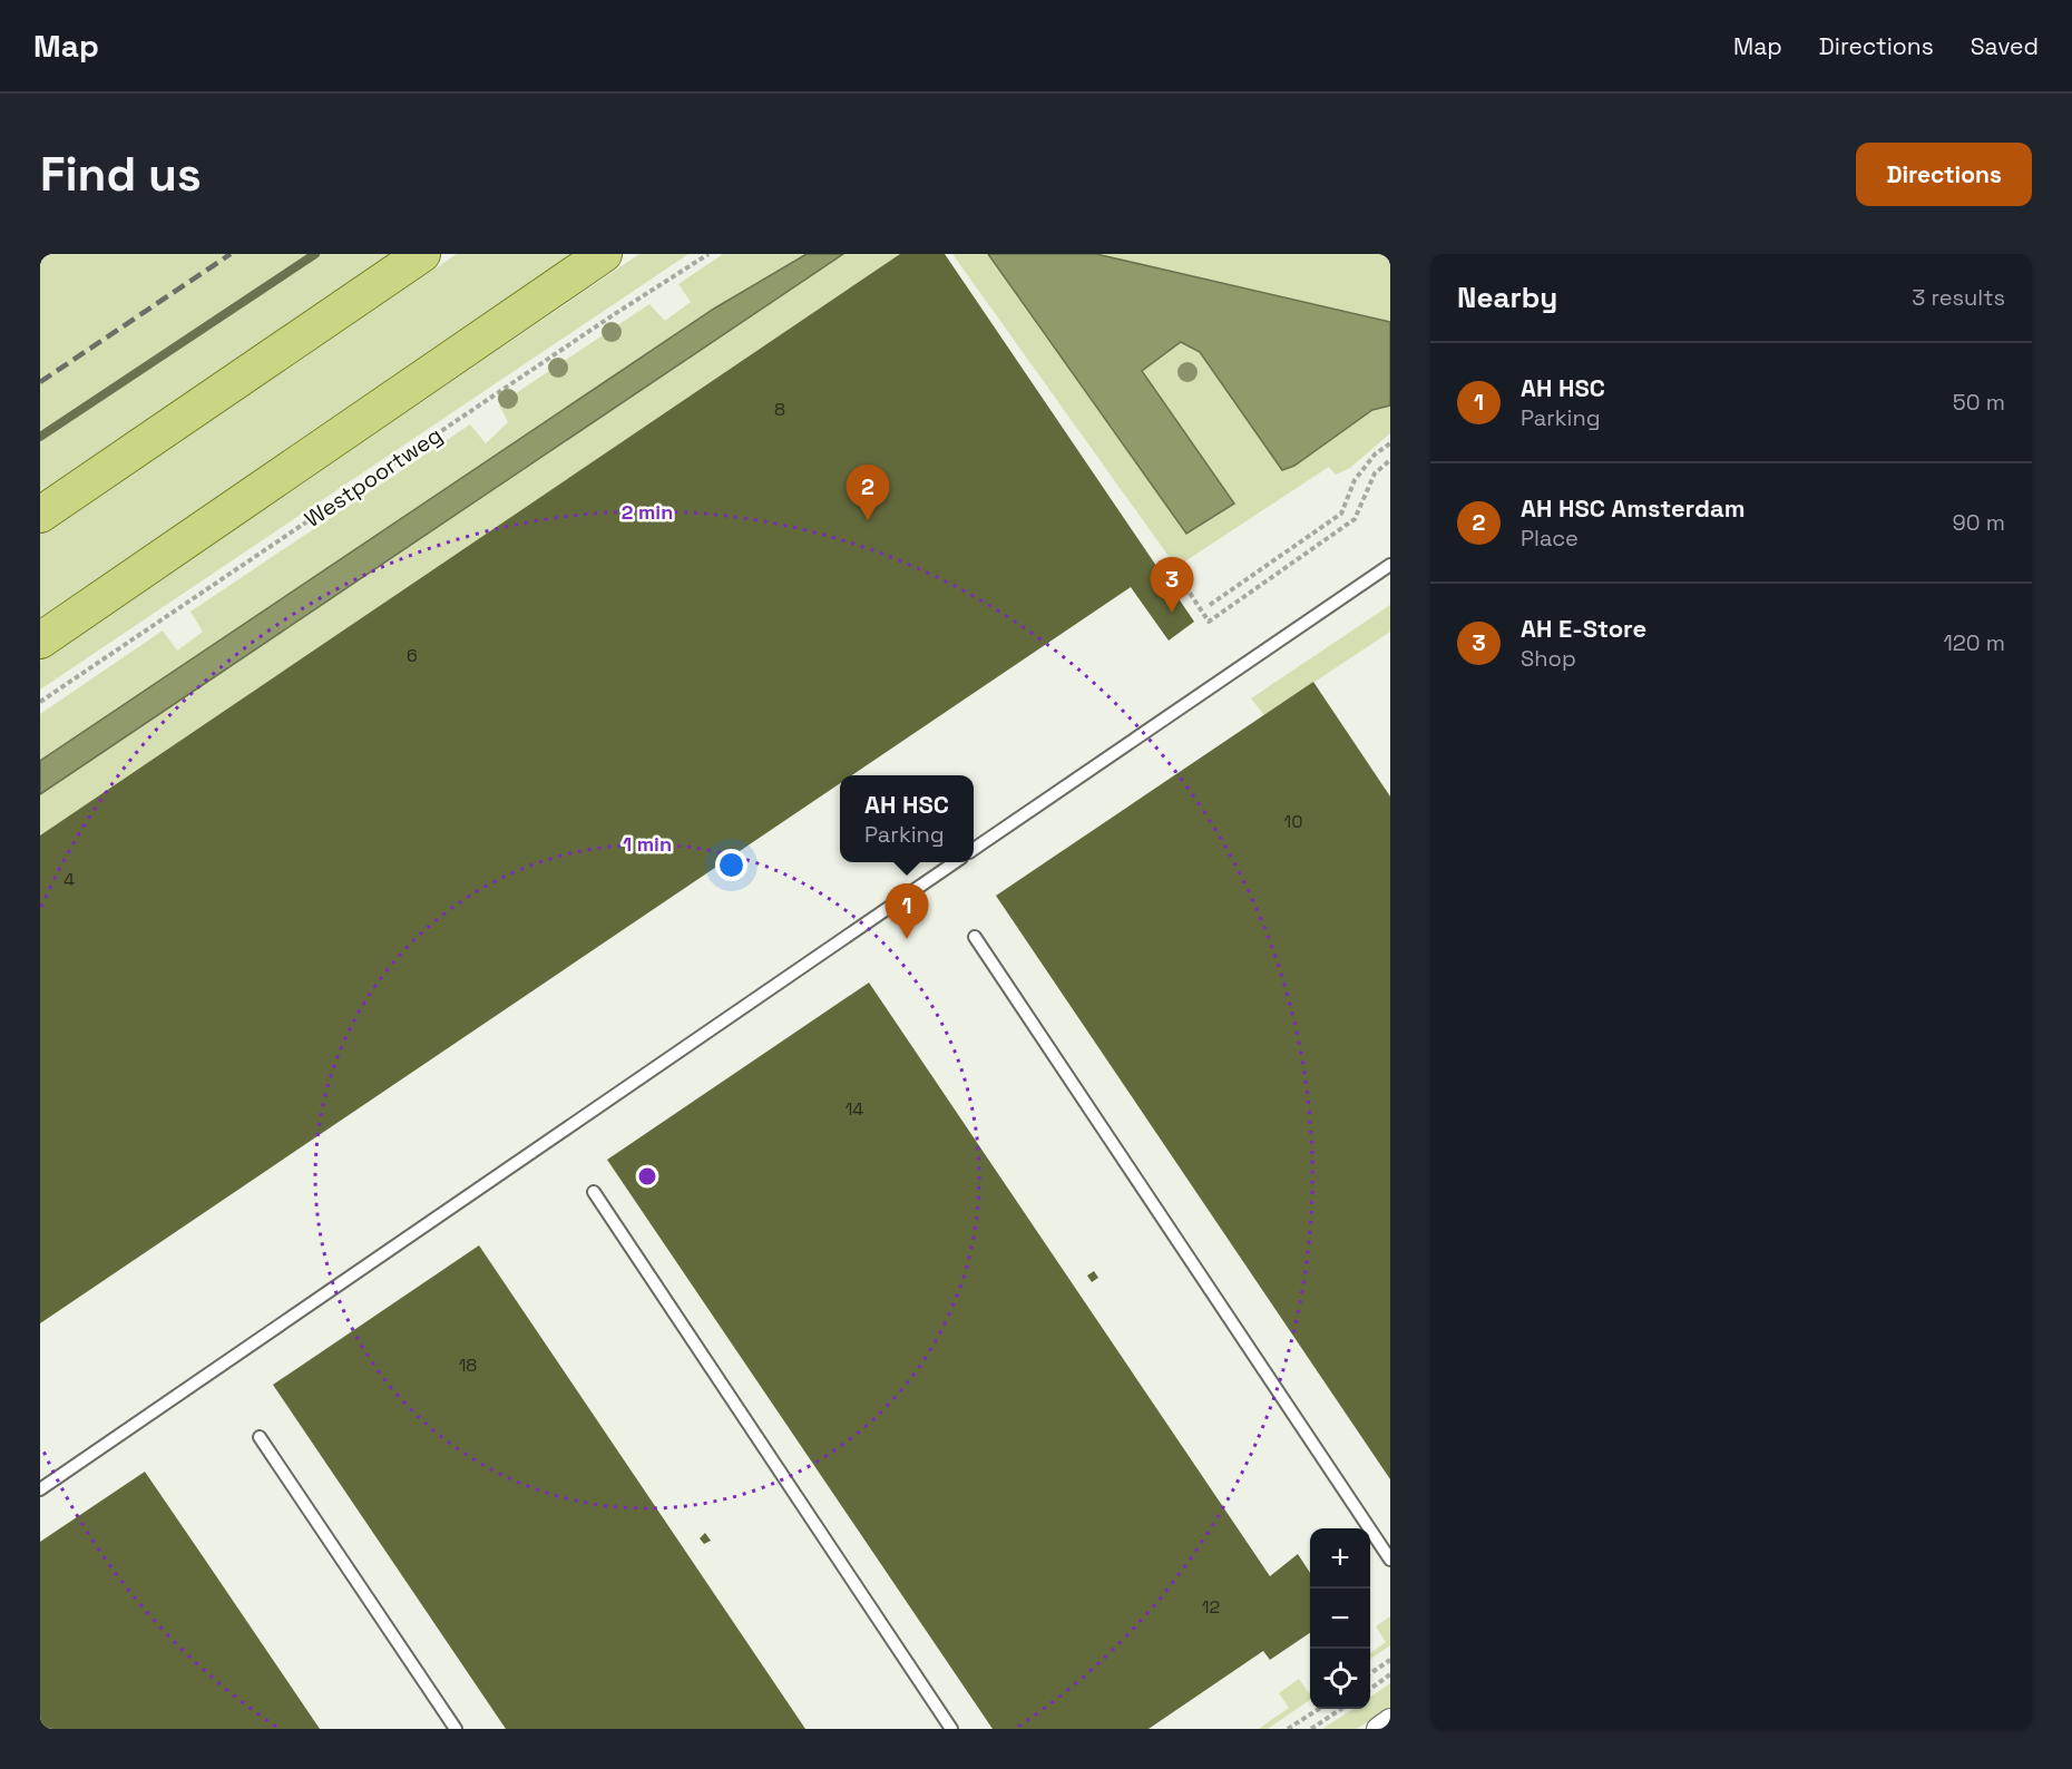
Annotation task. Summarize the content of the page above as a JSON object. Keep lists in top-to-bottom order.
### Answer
{
  "streets": {
    "path": ["Westpoortweg"]
  },
  "house_numbers": [
    "8",
    "6",
    "10",
    "4",
    "14",
    "18",
    "12"
  ],
  "page": {
    "header": "Map",
    "nav": ["Map", "Directions", "Saved"],
    "buttons": "Directions",
    "title": "Find us",
    "heading": ["Nearby", "3 results"],
    "list": [
      {
        "mark": "1",
        "name": "AH HSC",
        "note": "Parking",
        "value": "50 m"
      },
      {
        "mark": "2",
        "name": "AH HSC Amsterdam",
        "note": "Place",
        "value": "90 m"
      },
      {
        "mark": "3",
        "name": "AH E-Store",
        "note": "Shop",
        "value": "120 m"
      }
    ],
    "pins": ["2", "3", "1"],
    "popup": ["AH HSC", "Parking"],
    "map_buttons": ["+", "−"]
  },
  "rings": ["2 min", "1 min"]
}
